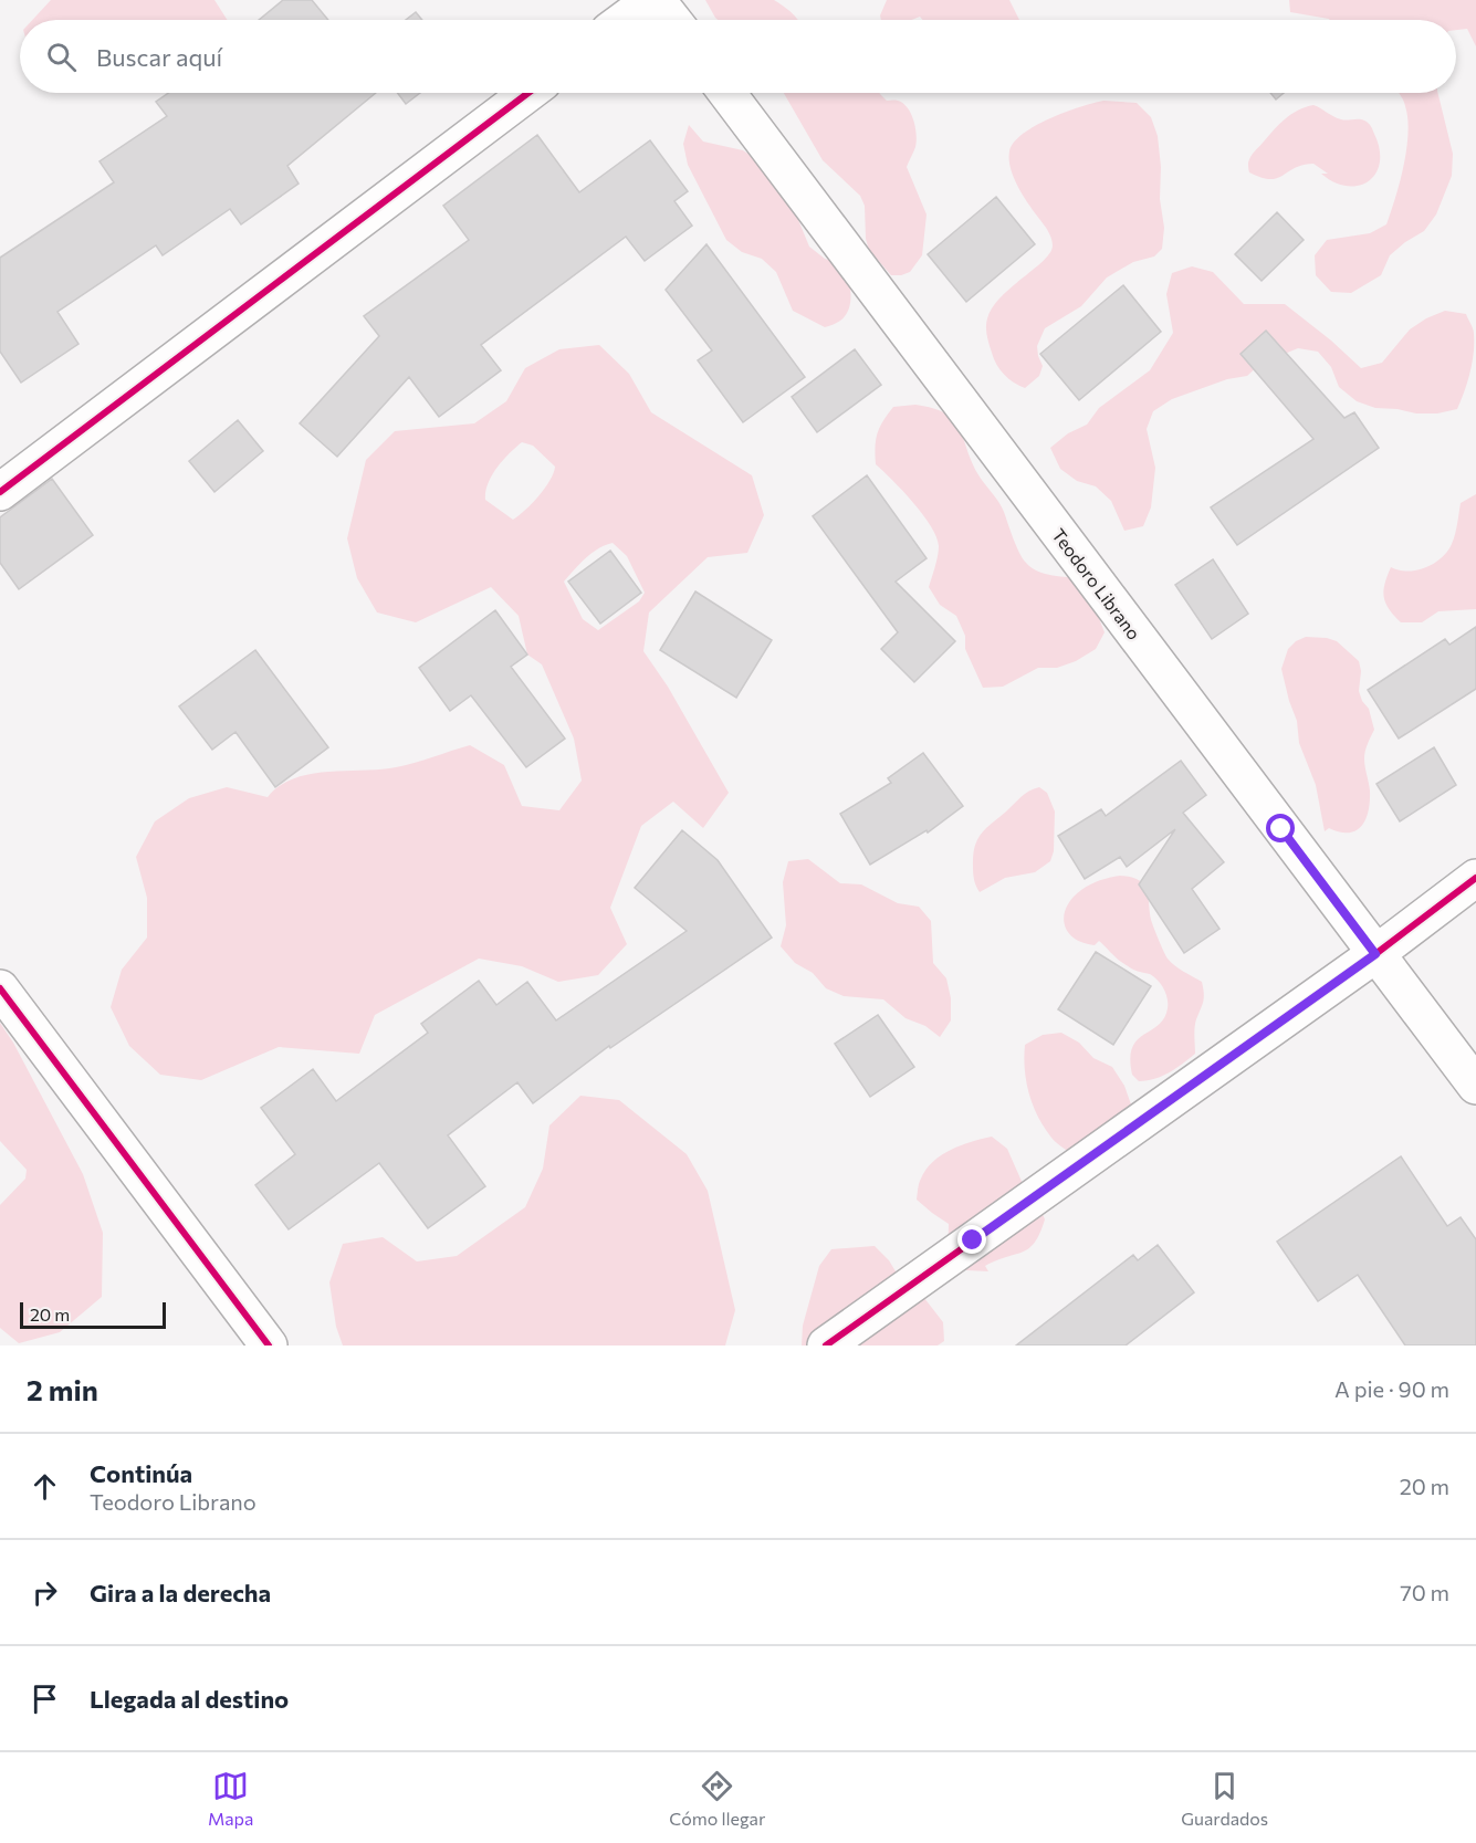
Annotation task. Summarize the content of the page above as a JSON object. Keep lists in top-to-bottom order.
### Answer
{
  "streets": {
    "street": ["Teodoro Librano"]
  },
  "scale_bar": "20 m",
  "page": {
    "search": "Buscar aquí",
    "scale": "20 m",
    "heading": ["2 min", "A pie · 90 m"],
    "list": [
      ["Continúa", "Teodoro Librano", "20 m"],
      ["Gira a la derecha", "70 m"],
      "Llegada al destino"
    ],
    "nav": ["Mapa", "Cómo llegar", "Guardados"]
  }
}
